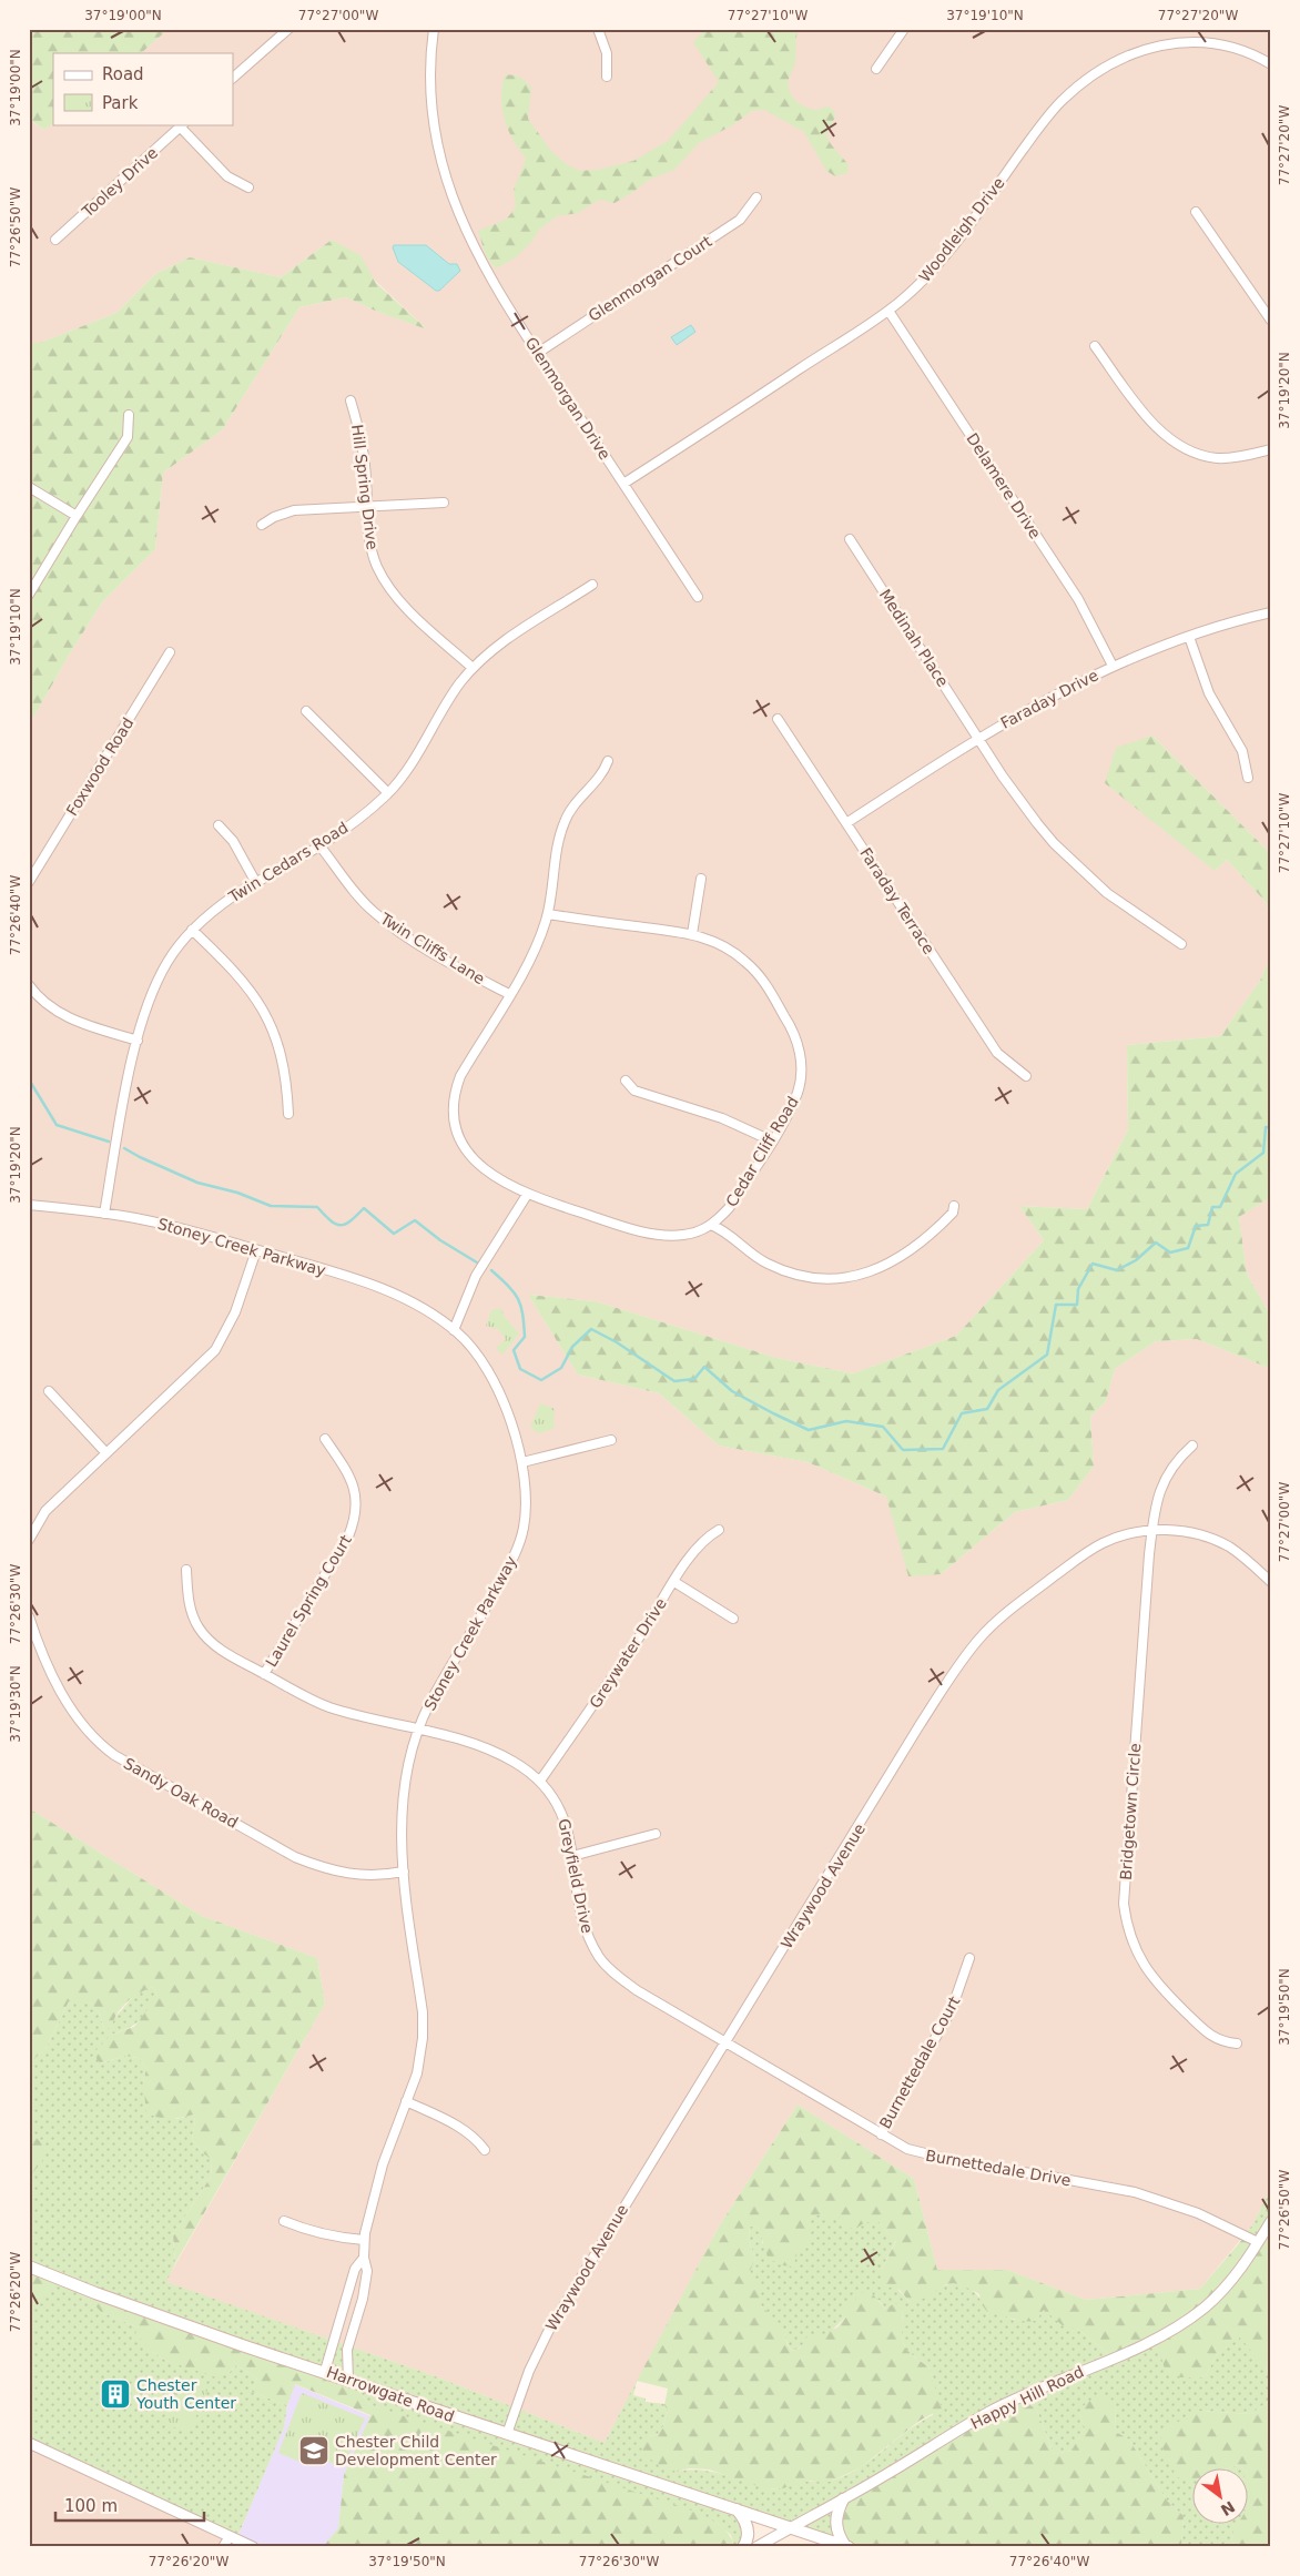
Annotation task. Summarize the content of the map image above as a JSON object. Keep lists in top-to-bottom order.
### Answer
{
  "streets": {
    "main road": ["Harrowgate Road"],
    "street": [
      "Tooley Drive",
      "Woodleigh Drive",
      "Glenmorgan Court",
      "Glenmorgan Drive",
      "Delamere Drive",
      "Hill Spring Drive",
      "Medinah Place",
      "Faraday Drive",
      "Foxwood Road",
      "Twin Cedars Road",
      "Faraday Terrace",
      "Twin Cliffs Lane",
      "Cedar Cliff Road",
      "Stoney Creek Parkway",
      "Laurel Spring Court",
      "Greywater Drive",
      "Sandy Oak Road",
      "Bridgetown Circle",
      "Greyfield Drive",
      "Wraywood Avenue",
      "Burnettedale Court",
      "Burnettedale Drive",
      "Happy Hill Road"
    ]
  },
  "crossings": [
    ["Woodleigh Drive", "Glenmorgan Drive"],
    ["Woodleigh Drive", "Delamere Drive"],
    ["Glenmorgan Court", "Glenmorgan Drive"],
    ["Delamere Drive", "Faraday Drive"],
    ["Hill Spring Drive", "Twin Cedars Road"],
    ["Medinah Place", "Faraday Drive"],
    ["Faraday Drive", "Faraday Terrace"],
    ["Twin Cedars Road", "Twin Cliffs Lane"],
    ["Twin Cedars Road", "Stoney Creek Parkway"],
    ["Twin Cliffs Lane", "Cedar Cliff Road"],
    ["Stoney Creek Parkway", "Sandy Oak Road"],
    ["Stoney Creek Parkway", "Greyfield Drive"],
    ["Stoney Creek Parkway", "Harrowgate Road"],
    ["Laurel Spring Court", "Greyfield Drive"],
    ["Greywater Drive", "Greyfield Drive"],
    ["Bridgetown Circle", "Wraywood Avenue"],
    ["Greyfield Drive", "Wraywood Avenue"],
    ["Greyfield Drive", "Burnettedale Drive"],
    ["Wraywood Avenue", "Burnettedale Drive"],
    ["Wraywood Avenue", "Harrowgate Road"],
    ["Burnettedale Court", "Burnettedale Drive"],
    ["Burnettedale Drive", "Happy Hill Road"],
    ["Harrowgate Road", "Happy Hill Road"]
  ],
  "places": {
    "building": ["Chester Youth Center"],
    "school or university": ["Chester Child Development Center"]
  },
  "legend": ["Road", "Park"],
  "scale_bar": "100 m",
  "north": "bottom right",
  "coordinates": [
    "37°19'00\"N",
    "77°27'00\"W",
    "77°27'10\"W",
    "37°19'10\"N",
    "77°27'20\"W",
    "77°26'50\"W",
    "37°19'20\"N",
    "77°26'40\"W",
    "77°26'30\"W",
    "37°19'30\"N",
    "37°19'50\"N",
    "77°26'20\"W"
  ]
}
